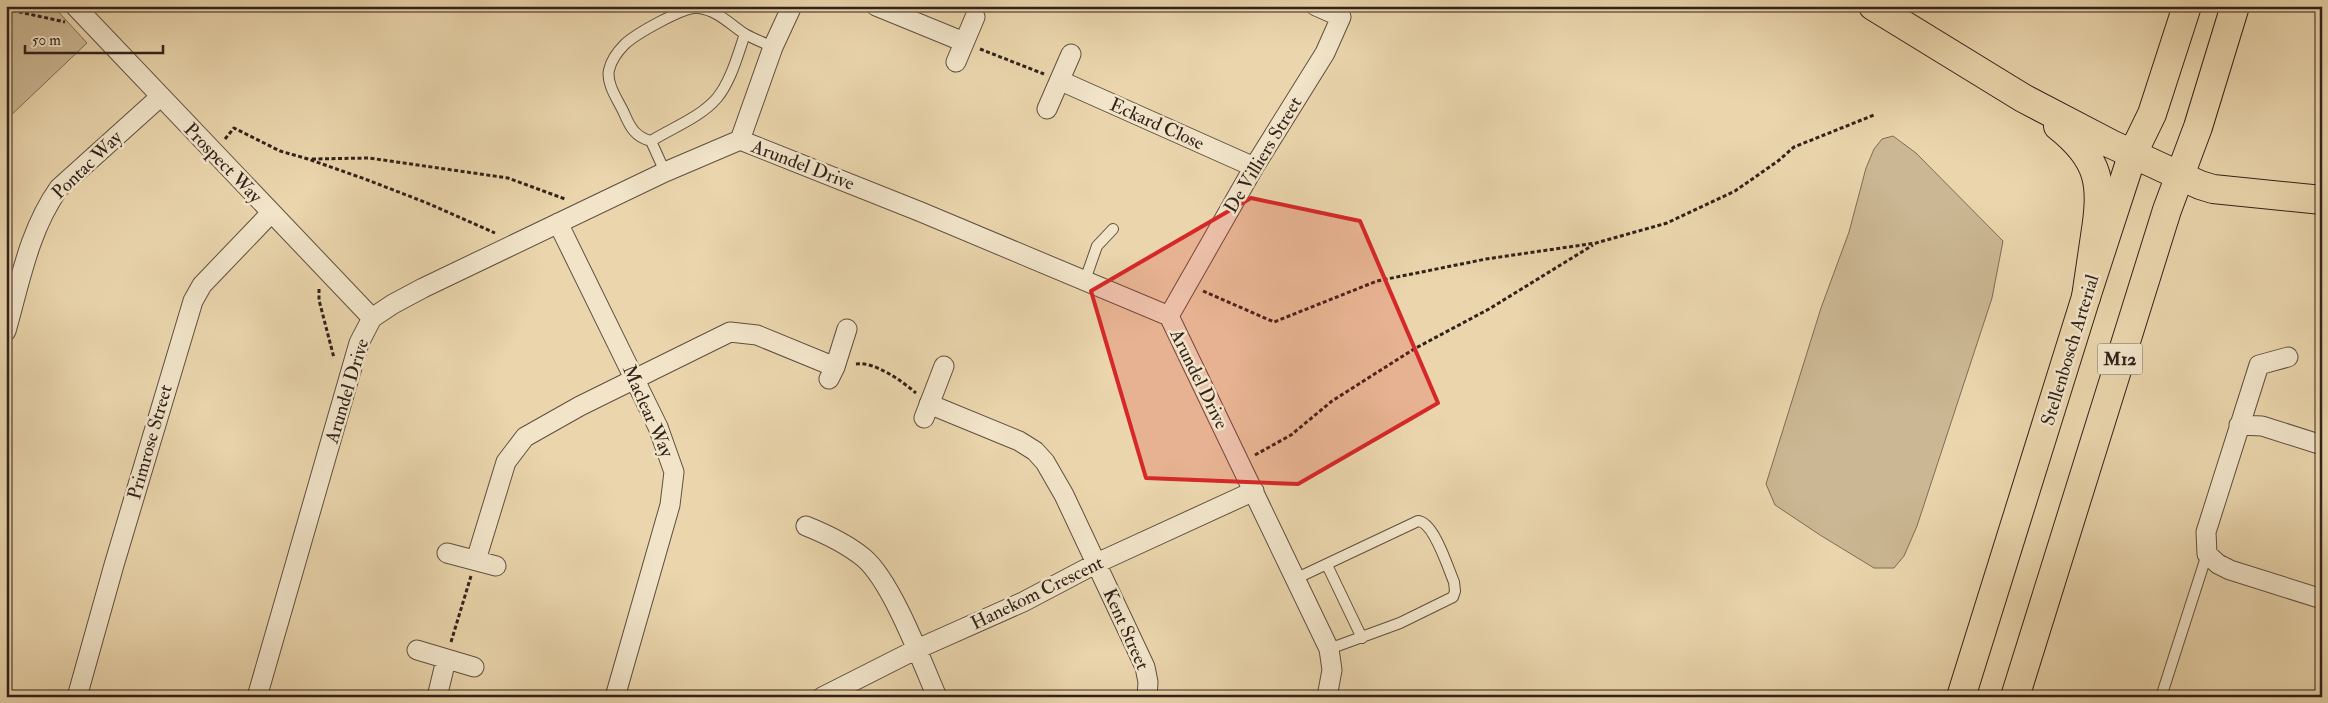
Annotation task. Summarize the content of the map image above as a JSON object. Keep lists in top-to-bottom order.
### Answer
{
  "streets": {
    "main road": ["Stellenbosch Arterial", "M12"],
    "street": [
      "Eckard Close",
      "De Villiers Street",
      "Prospect Way",
      "Pontac Way",
      "Arundel Drive",
      "Maclear Way",
      "Primrose Street",
      "Hanekom Crescent",
      "Kent Street"
    ]
  },
  "crossings": [
    ["Eckard Close", "De Villiers Street"],
    ["De Villiers Street", "Arundel Drive"],
    ["Prospect Way", "Pontac Way"],
    ["Prospect Way", "Arundel Drive"],
    ["Prospect Way", "Primrose Street"],
    ["Arundel Drive", "Maclear Way"],
    ["Arundel Drive", "Hanekom Crescent"],
    ["Hanekom Crescent", "Kent Street"]
  ],
  "scale_bar": "50 m"
}
